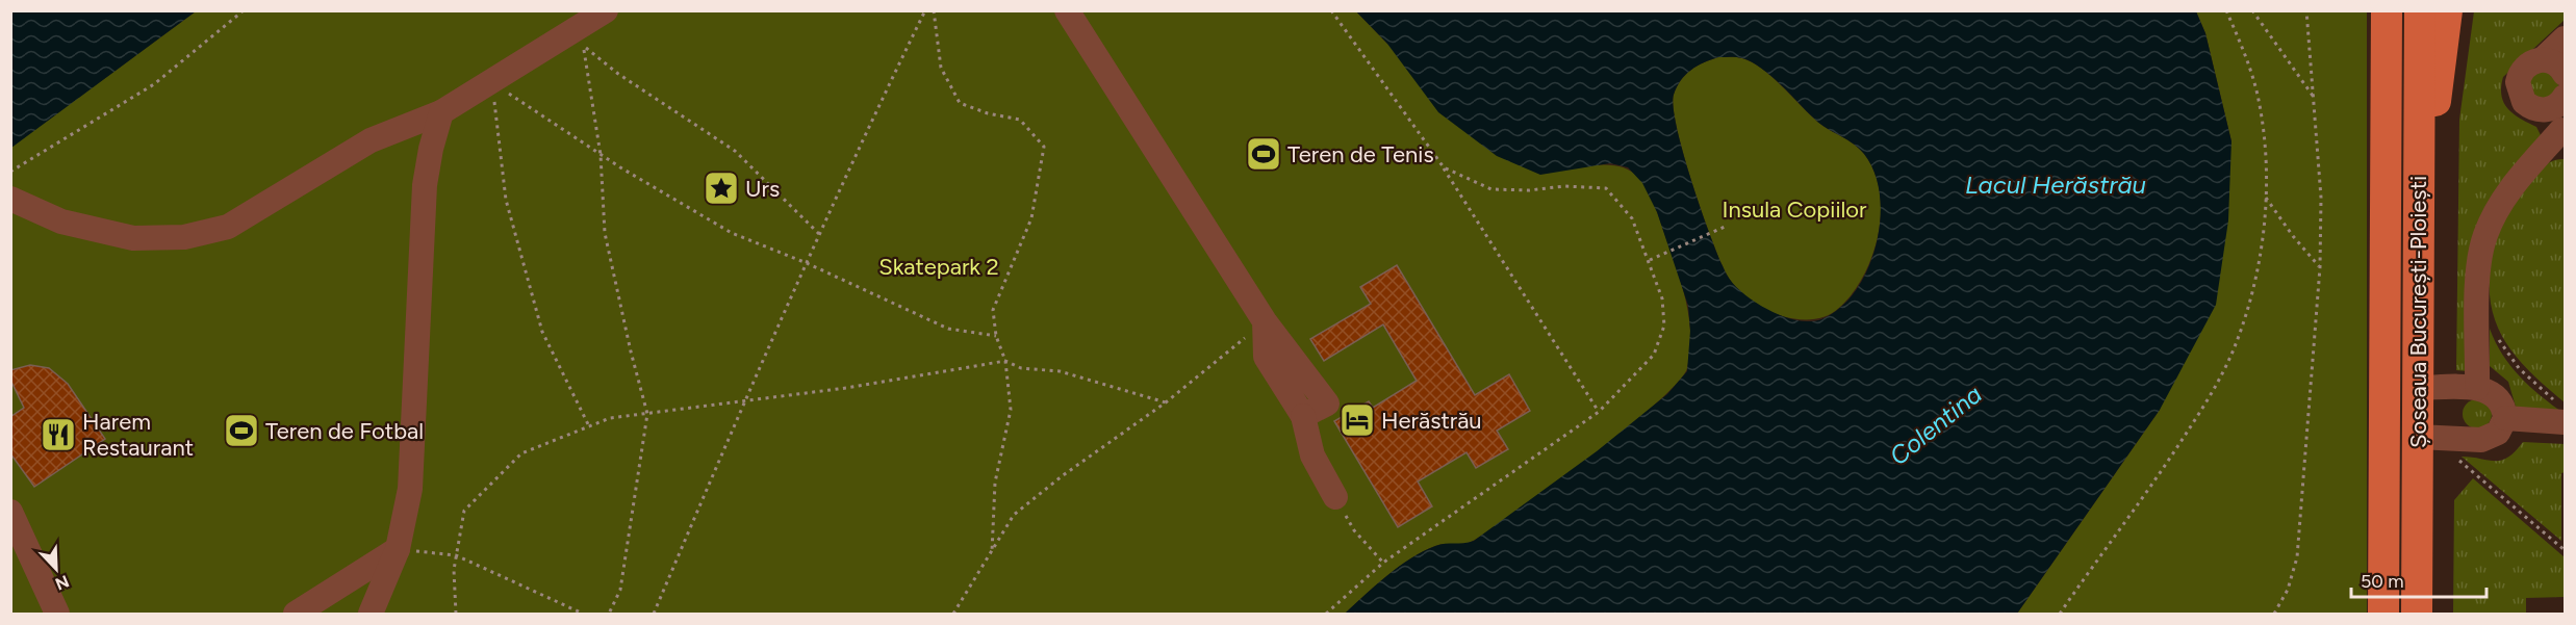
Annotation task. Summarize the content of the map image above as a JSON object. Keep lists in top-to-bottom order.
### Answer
{
  "streets": {
    "main road": ["Șoseaua București-Ploiești"]
  },
  "water": ["Lacul Herăstrău", "Colentina"],
  "parks": ["Insula Copiilor", "Skatepark 2"],
  "places": {
    "sports": ["Teren de Tenis", "Teren de Fotbal"],
    "place": ["Urs"],
    "hotel": ["Herăstrău"],
    "restaurant": ["Harem Restaurant"]
  },
  "scale_bar": "50 m",
  "north": "bottom right"
}
